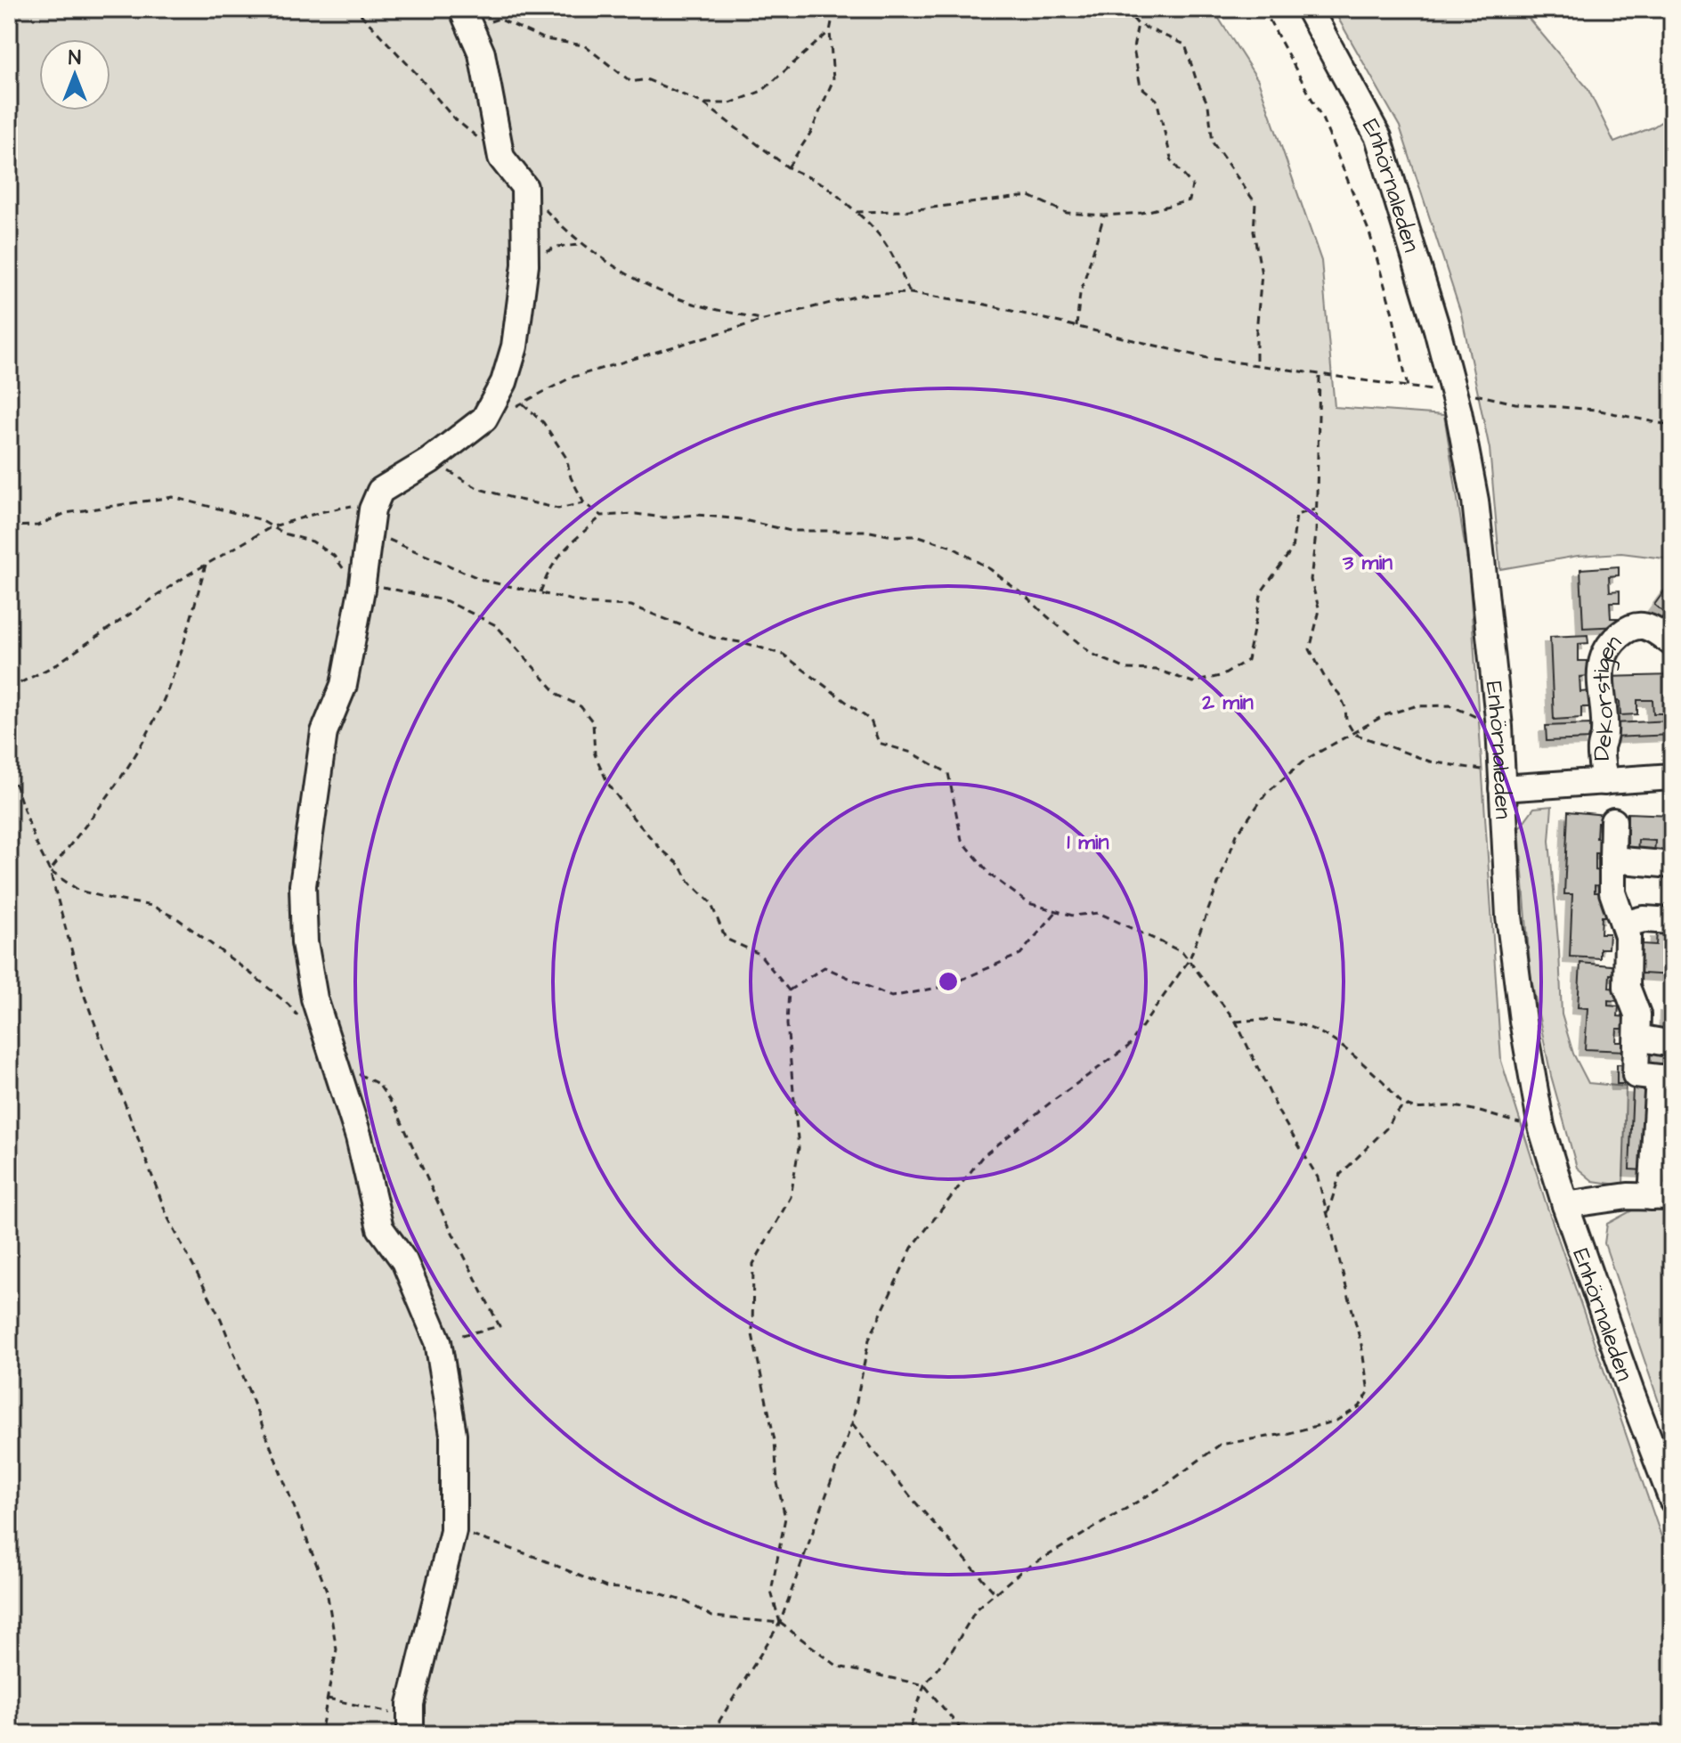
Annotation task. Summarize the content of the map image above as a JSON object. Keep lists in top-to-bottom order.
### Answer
{
  "streets": {
    "street": ["Enhörnaleden", "Dekorstigen"]
  },
  "north": "top",
  "rings": ["3 min", "2 min", "1 min"]
}
